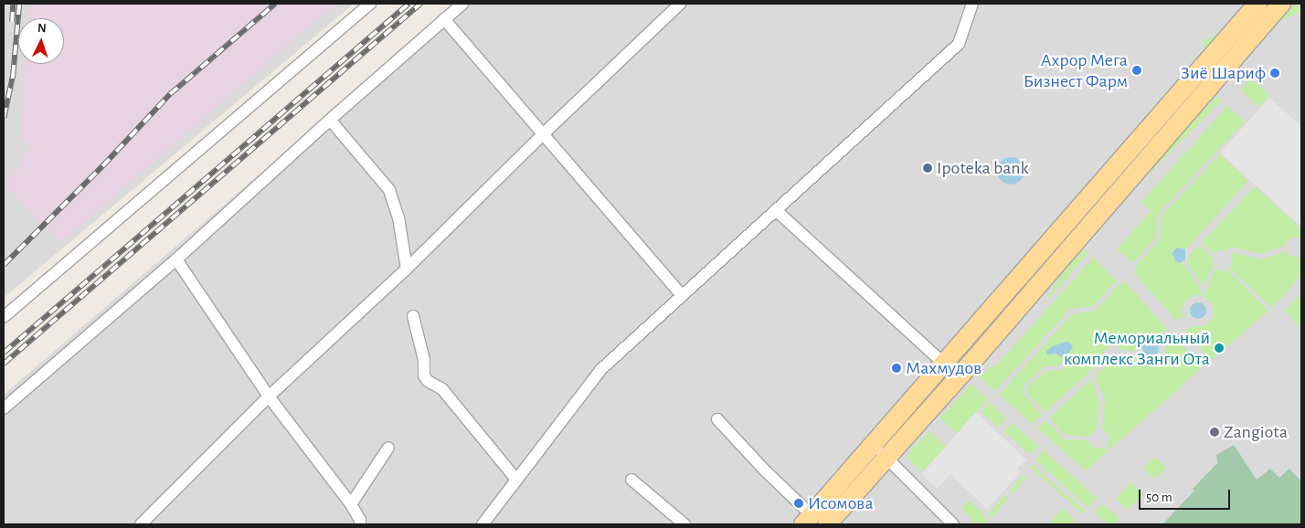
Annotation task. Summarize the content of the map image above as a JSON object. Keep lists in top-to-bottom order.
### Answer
{
  "places": [
    "Ахрор Мега Бизнест Фарм",
    "Зиё Шариф",
    "Ipoteka bank",
    "Мемориальный комплекс Занги Ота",
    "Махмудов",
    "Zangiota",
    "Исомова"
  ],
  "scale_bar": "50 m",
  "north": "top"
}
